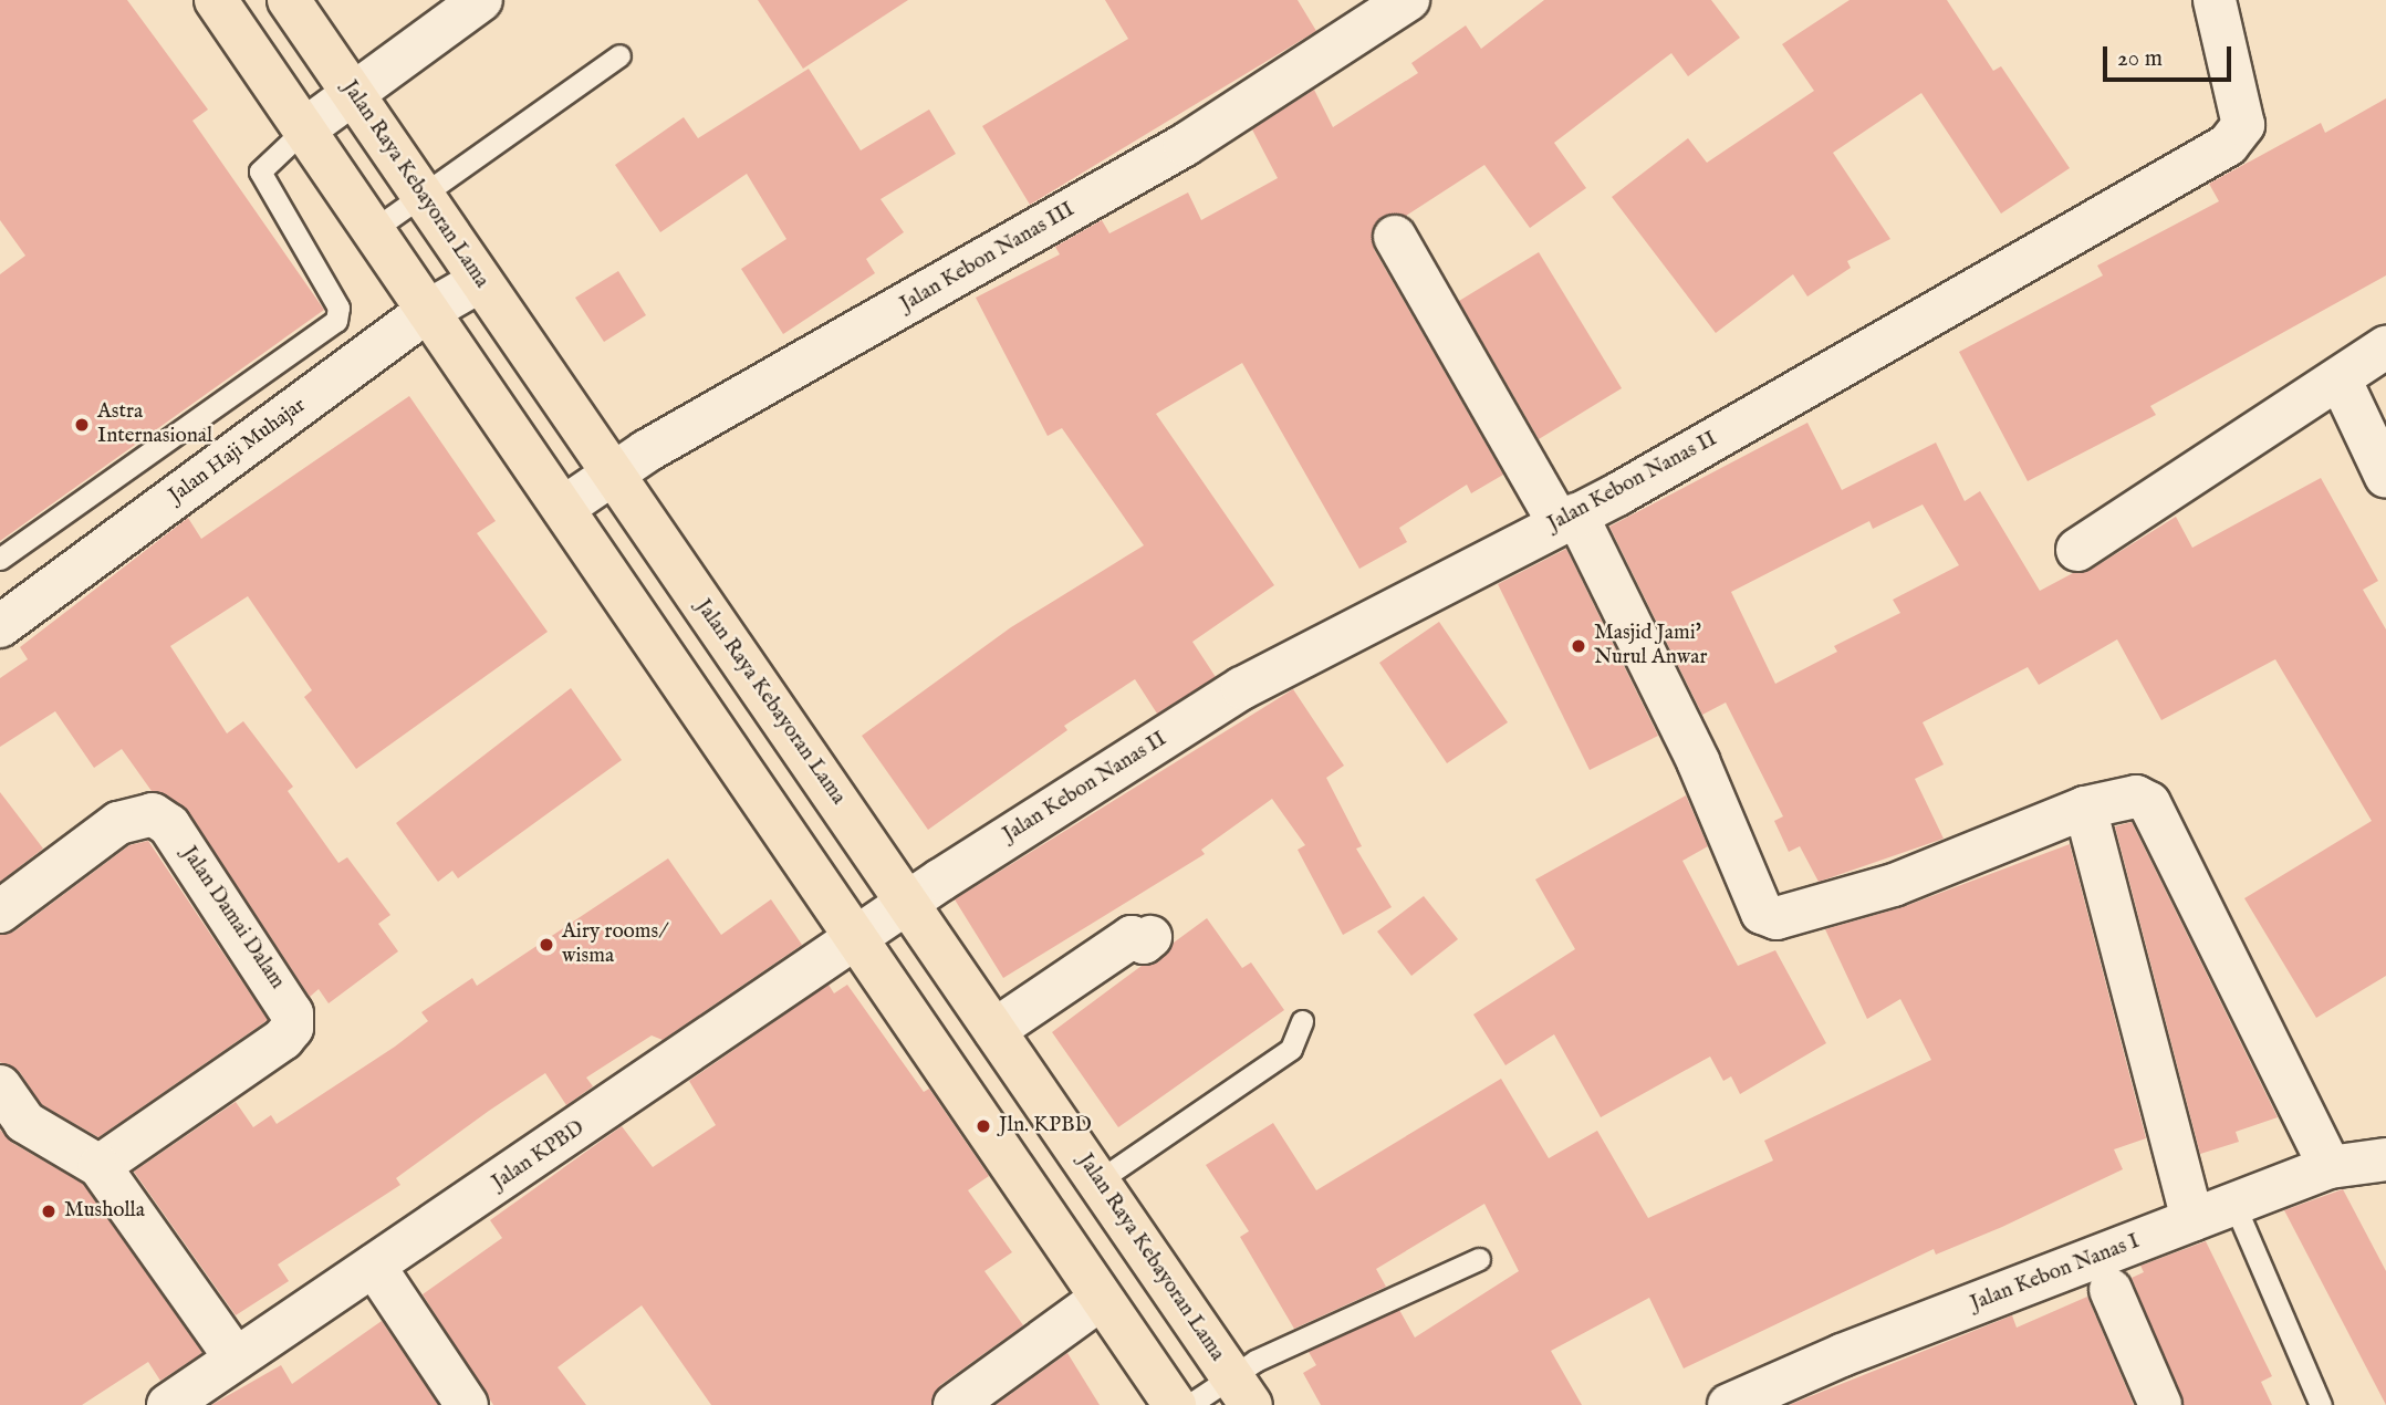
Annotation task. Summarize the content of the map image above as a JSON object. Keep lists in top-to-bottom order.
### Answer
{
  "streets": {
    "main road": ["Jalan Raya Kebayoran Lama"],
    "street": [
      "Jalan Kebon Nanas III",
      "Jalan Haji Muhajar",
      "Jalan Kebon Nanas II",
      "Jalan Damai Dalam",
      "Jalan KPBD",
      "Jalan Kebon Nanas I"
    ]
  },
  "crossings": [
    ["Jalan Raya Kebayoran Lama", "Jalan Kebon Nanas III"],
    ["Jalan Raya Kebayoran Lama", "Jalan Haji Muhajar"],
    ["Jalan Raya Kebayoran Lama", "Jalan Kebon Nanas II"],
    ["Jalan Raya Kebayoran Lama", "Jalan KPBD"],
    ["Jalan Kebon Nanas II", "Jalan KPBD"]
  ],
  "places": [
    "Astra Internasional",
    "Masjid Jami' Nurul Anwar",
    "Airy rooms/ wisma",
    "Jln. KPBD",
    "Musholla"
  ],
  "scale_bar": "20 m"
}
